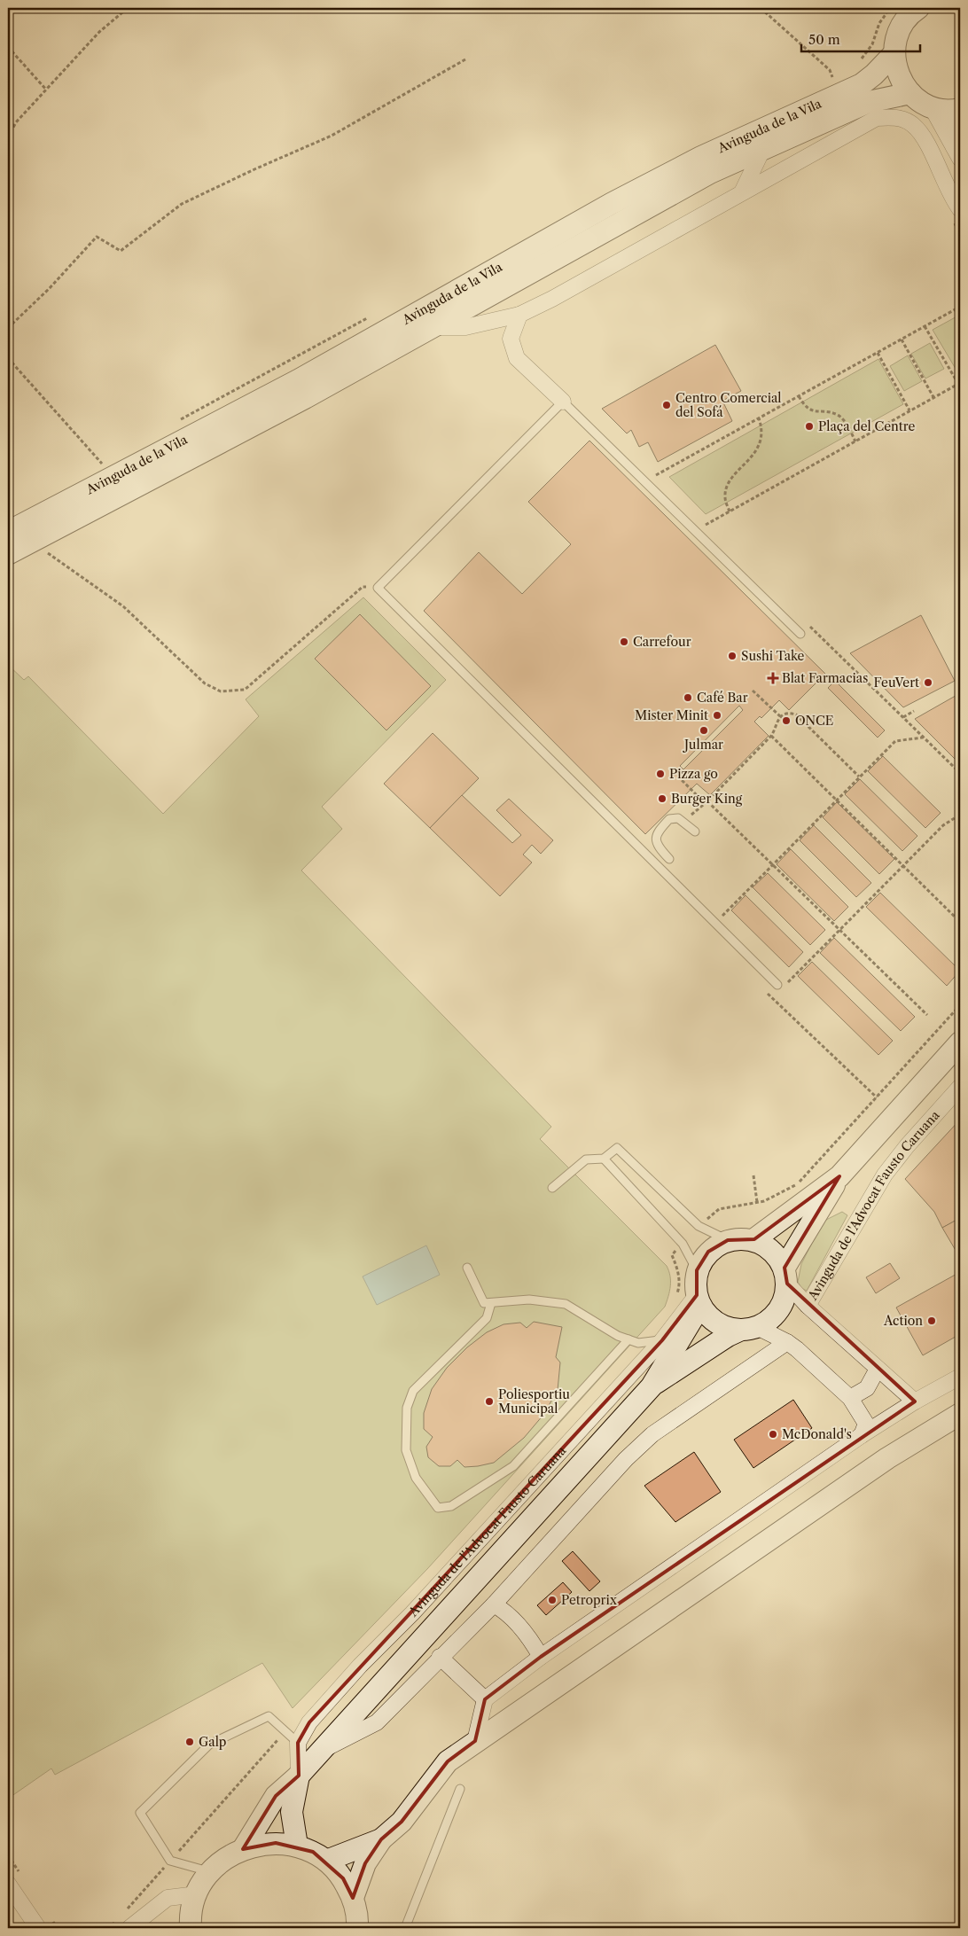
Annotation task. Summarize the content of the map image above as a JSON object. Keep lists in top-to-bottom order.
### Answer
{
  "streets": {
    "street": ["Avinguda de la Vila", "Avinguda de l'Advocat Fausto Caruana"]
  },
  "places": {
    "other": [
      "Centro Comercial del Sofá",
      "Plaça del Centre",
      "Carrefour",
      "Sushi Take",
      "FeuVert",
      "Café Bar",
      "Mister Minit",
      "ONCE",
      "Julmar",
      "Pizza go",
      "Burger King",
      "Action",
      "Poliesportiu Municipal",
      "McDonald's",
      "Petroprix",
      "Galp"
    ],
    "health": ["Blat Farmacias"]
  },
  "scale_bar": "50 m"
}
